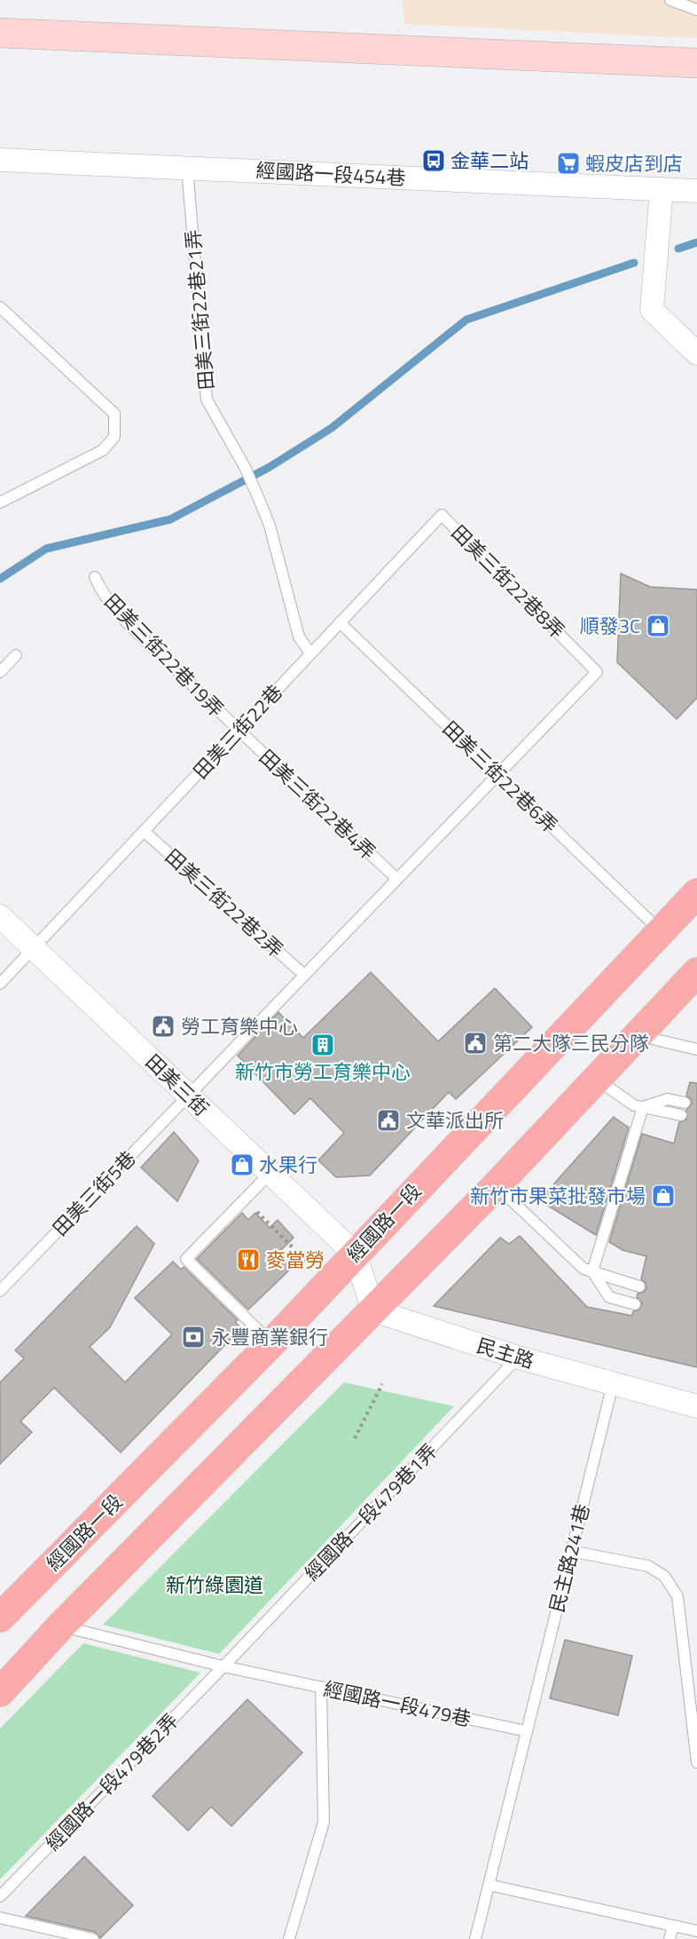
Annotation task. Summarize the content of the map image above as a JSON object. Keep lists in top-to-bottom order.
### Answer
{
  "streets": {
    "main road": ["經國路一段"],
    "street": ["經國路一段454巷", "田美三街", "民主路"],
    "lane": [
      "田美三街22巷21弄",
      "田美三街22巷8弄",
      "田美三街22巷19弄",
      "田美三街22巷",
      "田美三街22巷6弄",
      "田美三街22巷4弄",
      "田美三街22巷2弄",
      "田美三街5巷",
      "經國路一段479巷1弄",
      "民主路241巷",
      "經國路一段479巷",
      "經國路一段479巷2弄"
    ]
  },
  "crossings": [
    ["經國路一段454巷", "田美三街22巷21弄"],
    ["田美三街22巷21弄", "田美三街22巷"],
    ["田美三街22巷8弄", "田美三街22巷"],
    ["田美三街22巷8弄", "田美三街5巷"],
    ["田美三街22巷19弄", "田美三街22巷"],
    ["田美三街22巷19弄", "田美三街22巷4弄"],
    ["田美三街22巷", "田美三街22巷6弄"],
    ["田美三街22巷", "田美三街22巷4弄"],
    ["田美三街22巷", "田美三街22巷2弄"],
    ["田美三街22巷", "田美三街"],
    ["田美三街22巷6弄", "田美三街5巷"],
    ["田美三街22巷6弄", "經國路一段"],
    ["田美三街22巷4弄", "田美三街5巷"],
    ["田美三街22巷2弄", "田美三街5巷"],
    ["田美三街", "田美三街5巷"],
    ["田美三街", "經國路一段"],
    ["民主路", "經國路一段479巷1弄"],
    ["民主路", "民主路241巷"],
    ["經國路一段479巷1弄", "經國路一段479巷"],
    ["經國路一段479巷1弄", "經國路一段479巷2弄"],
    ["民主路241巷", "經國路一段479巷"],
    ["經國路一段479巷", "經國路一段479巷2弄"]
  ],
  "parks": ["新竹綠園道"],
  "places": {
    "bus stop": ["金華二站"],
    "supermarket": ["蝦皮店到店"],
    "shop": ["順發3C", "水果行", "新竹市果菜批發市場"],
    "public building": ["勞工育樂中心", "第二大隊三民分隊", "文華派出所"],
    "building": ["新竹市勞工育樂中心"],
    "restaurant": ["麥當勞"],
    "bank": ["永豐商業銀行"]
  }
}
